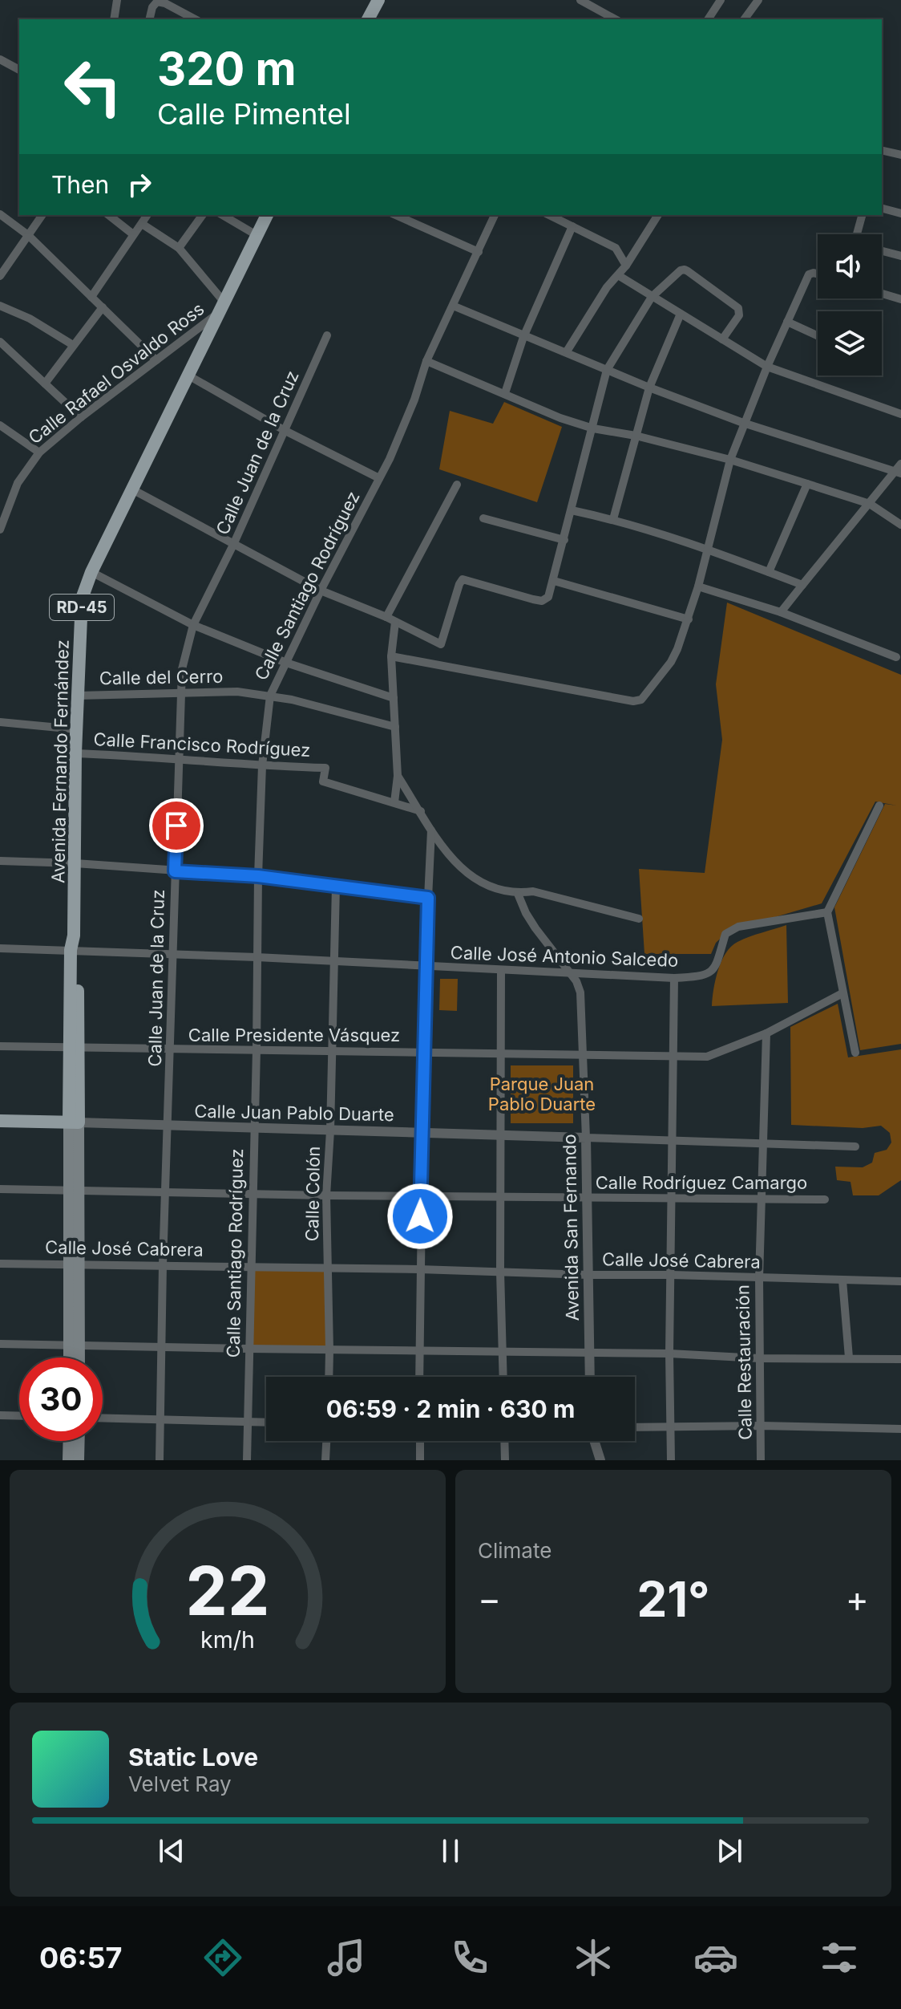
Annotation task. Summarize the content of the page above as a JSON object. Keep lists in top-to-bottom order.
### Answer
{
  "streets": {
    "main road": ["RD-45", "Avenida Fernando Fernández"],
    "street": [
      "Calle Rafael Osvaldo Ross",
      "Calle Juan de la Cruz",
      "Calle Santiago Rodríguez",
      "Calle del Cerro",
      "Calle Francisco Rodríguez",
      "Calle José Antonio Salcedo",
      "Calle Presidente Vásquez",
      "Calle Juan Pablo Duarte",
      "Calle Rodríguez Camargo",
      "Calle Colón",
      "Avenida San Fernando",
      "Calle José Cabrera",
      "Calle Restauración"
    ]
  },
  "crossings": [
    ["Calle Rafael Osvaldo Ross", "RD-45"],
    ["Calle Rafael Osvaldo Ross", "Avenida Fernando Fernández"],
    ["Calle Juan de la Cruz", "Calle del Cerro"],
    ["Calle Juan de la Cruz", "Calle Francisco Rodríguez"],
    ["Calle Juan de la Cruz", "Calle José Antonio Salcedo"],
    ["Calle Juan de la Cruz", "Calle Presidente Vásquez"],
    ["Calle Juan de la Cruz", "Calle Juan Pablo Duarte"],
    ["Calle Juan de la Cruz", "Calle Rodríguez Camargo"],
    ["Calle Juan de la Cruz", "Calle José Cabrera"],
    ["Calle Santiago Rodríguez", "Calle del Cerro"],
    ["Calle Santiago Rodríguez", "Calle Francisco Rodríguez"],
    ["Calle Santiago Rodríguez", "Calle José Antonio Salcedo"],
    ["Calle Santiago Rodríguez", "Calle Presidente Vásquez"],
    ["Calle Santiago Rodríguez", "Calle Juan Pablo Duarte"],
    ["Calle Santiago Rodríguez", "Calle Rodríguez Camargo"],
    ["Calle Santiago Rodríguez", "Calle José Cabrera"],
    ["RD-45", "Avenida Fernando Fernández"],
    ["Calle del Cerro", "Avenida Fernando Fernández"],
    ["Calle Francisco Rodríguez", "Avenida Fernando Fernández"],
    ["Avenida Fernando Fernández", "Calle José Antonio Salcedo"],
    ["Avenida Fernando Fernández", "Calle Presidente Vásquez"],
    ["Avenida Fernando Fernández", "Calle Juan Pablo Duarte"],
    ["Avenida Fernando Fernández", "Calle Rodríguez Camargo"],
    ["Avenida Fernando Fernández", "Calle José Cabrera"],
    ["Calle José Antonio Salcedo", "Calle Colón"],
    ["Calle José Antonio Salcedo", "Avenida San Fernando"],
    ["Calle Presidente Vásquez", "Calle Colón"],
    ["Calle Presidente Vásquez", "Avenida San Fernando"],
    ["Calle Presidente Vásquez", "Calle Restauración"],
    ["Calle Juan Pablo Duarte", "Calle Colón"],
    ["Calle Juan Pablo Duarte", "Avenida San Fernando"],
    ["Calle Juan Pablo Duarte", "Calle Restauración"],
    ["Calle Rodríguez Camargo", "Calle Colón"],
    ["Calle Rodríguez Camargo", "Avenida San Fernando"],
    ["Calle Rodríguez Camargo", "Calle Restauración"],
    ["Calle Colón", "Calle José Cabrera"],
    ["Avenida San Fernando", "Calle José Cabrera"],
    ["Calle José Cabrera", "Calle Restauración"]
  ],
  "parks": ["Parque Juan Pablo Duarte"],
  "page": {
    "turn": ["320 m", "Calle Pimentel"],
    "then": "Then",
    "limit": "30",
    "trip": "06:59 · 2 min · 630 m",
    "tile": "Climate",
    "heat": ["−", "21°", "+"],
    "song": ["Static Love", "Velvet Ray"],
    "tabs": "06:57",
    "gauge": ["22", "km/h"]
  }
}
